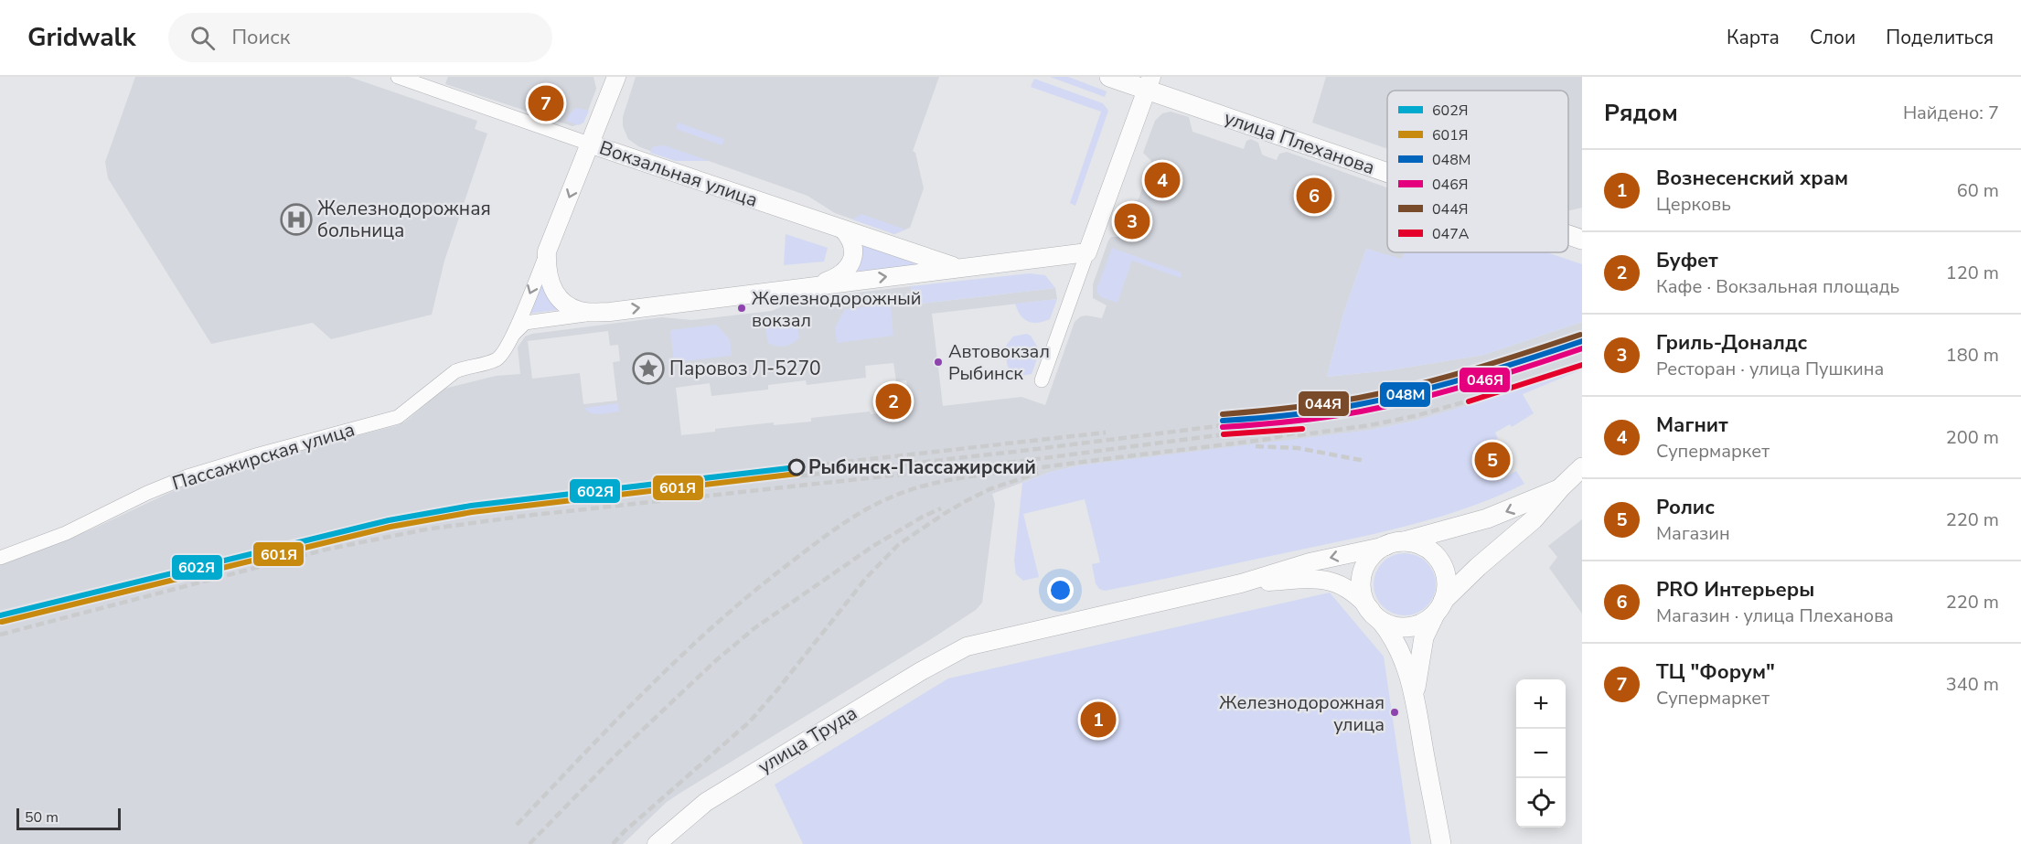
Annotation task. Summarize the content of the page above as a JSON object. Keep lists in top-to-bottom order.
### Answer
{
  "streets": {
    "main road": ["улица Плеханова"],
    "street": ["Вокзальная улица", "Пассажирская улица", "улица Труда"]
  },
  "places": {
    "hospital": ["Железнодорожная больница"],
    "other": [
      "Железнодорожный вокзал",
      "Автовокзал Рыбинск",
      "Рыбинск-Пассажирский",
      "Железнодорожная улица"
    ],
    "place": ["Паровоз Л-5270"]
  },
  "lines": [
    "transit line 044Я",
    "transit line 048М",
    "transit line 046Я",
    "transit line 047А",
    "transit line 602Я",
    "transit line 601Я"
  ],
  "legend": [
    "602Я",
    "601Я",
    "048М",
    "046Я",
    "044Я",
    "047А"
  ],
  "scale_bar": "50 m",
  "page": {
    "header": "Gridwalk",
    "search": "Поиск",
    "nav": ["Карта", "Слои", "Поделиться"],
    "heading": ["Рядом", "Найдено: 7"],
    "pins": [
      "7",
      "4",
      "6",
      "3",
      "2",
      "5",
      "1"
    ],
    "list": [
      {
        "mark": "1",
        "name": "Вознесенский храм",
        "note": "Церковь",
        "value": "60 m"
      },
      {
        "mark": "2",
        "name": "Буфет",
        "note": "Кафе · Вокзальная площадь",
        "value": "120 m"
      },
      {
        "mark": "3",
        "name": "Гриль-Доналдс",
        "note": "Ресторан · улица Пушкина",
        "value": "180 m"
      },
      {
        "mark": "4",
        "name": "Магнит",
        "note": "Супермаркет",
        "value": "200 m"
      },
      {
        "mark": "5",
        "name": "Ролис",
        "note": "Магазин",
        "value": "220 m"
      },
      {
        "mark": "6",
        "name": "PRO Интерьеры",
        "note": "Магазин · улица Плеханова",
        "value": "220 m"
      },
      {
        "mark": "7",
        "name": "ТЦ \"Форум\"",
        "note": "Супермаркет",
        "value": "340 m"
      }
    ],
    "map_buttons": ["+", "−"],
    "scale": "50 m"
  }
}
